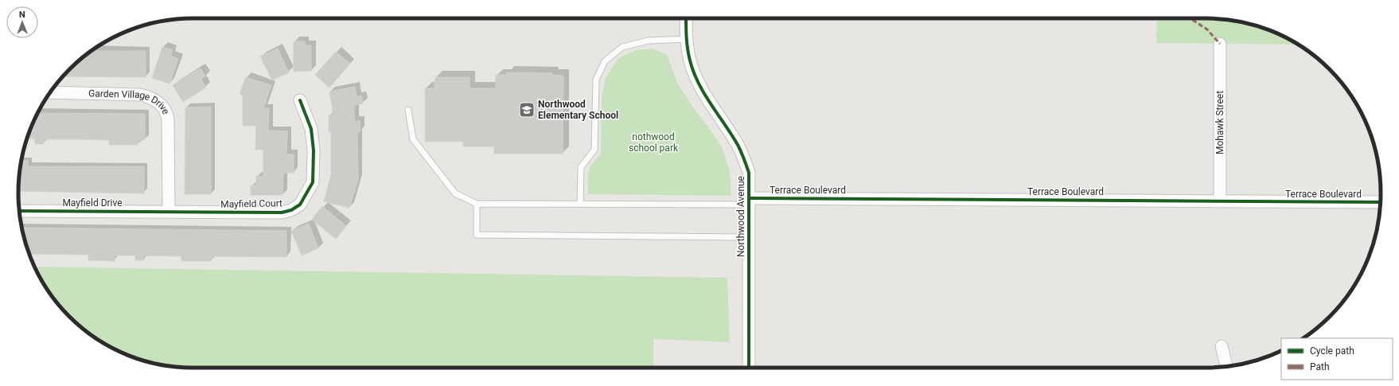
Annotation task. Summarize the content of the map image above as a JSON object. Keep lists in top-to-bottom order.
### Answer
{
  "streets": {
    "street": [
      "Garden Village Drive",
      "Mohawk Street",
      "Terrace Boulevard",
      "Mayfield Drive",
      "Mayfield Court",
      "Northwood Avenue"
    ]
  },
  "crossings": [
    ["Garden Village Drive", "Mayfield Drive"],
    ["Garden Village Drive", "Mayfield Court"],
    ["Mohawk Street", "Terrace Boulevard"],
    ["Terrace Boulevard", "Northwood Avenue"],
    ["Mayfield Drive", "Mayfield Court"]
  ],
  "parks": ["nothwood school park"],
  "places": {
    "school or university": ["Northwood Elementary School"]
  },
  "legend": ["Cycle path", "Path"],
  "north": "top"
}
